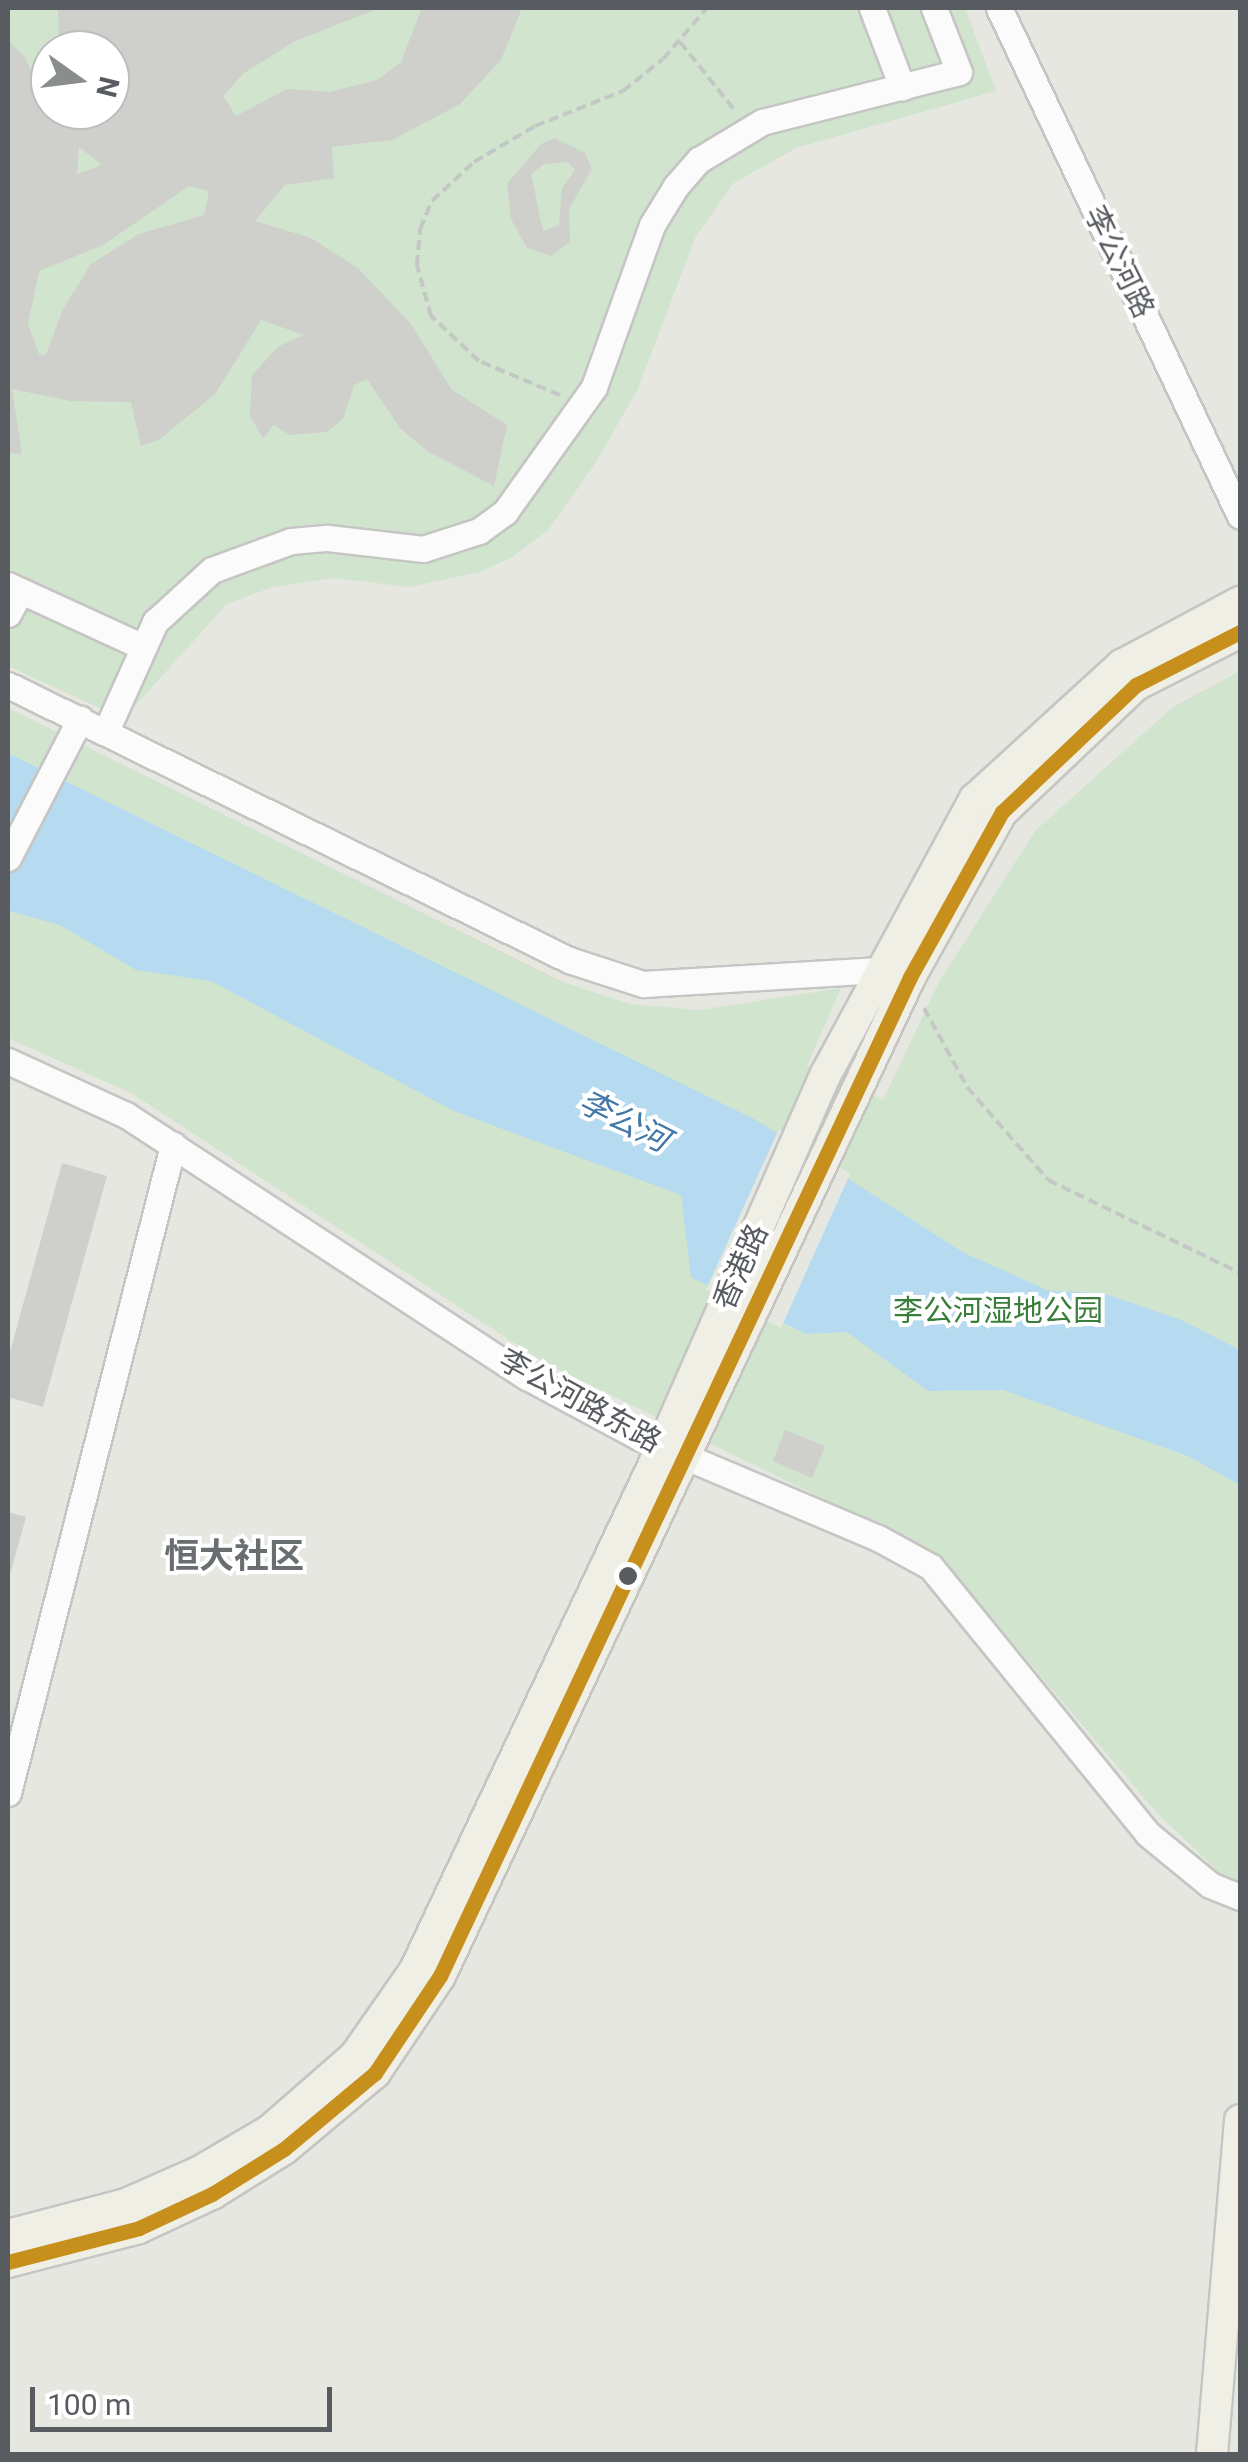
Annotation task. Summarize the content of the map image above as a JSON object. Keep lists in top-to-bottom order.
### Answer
{
  "streets": {
    "main road": ["香港路"],
    "street": ["李公河路", "李公河路东路"]
  },
  "crossings": [
    ["香港路", "李公河路东路"]
  ],
  "districts": ["恒大社区"],
  "water": ["李公河"],
  "parks": ["李公河湿地公园"],
  "scale_bar": "100 m",
  "north": "right"
}
